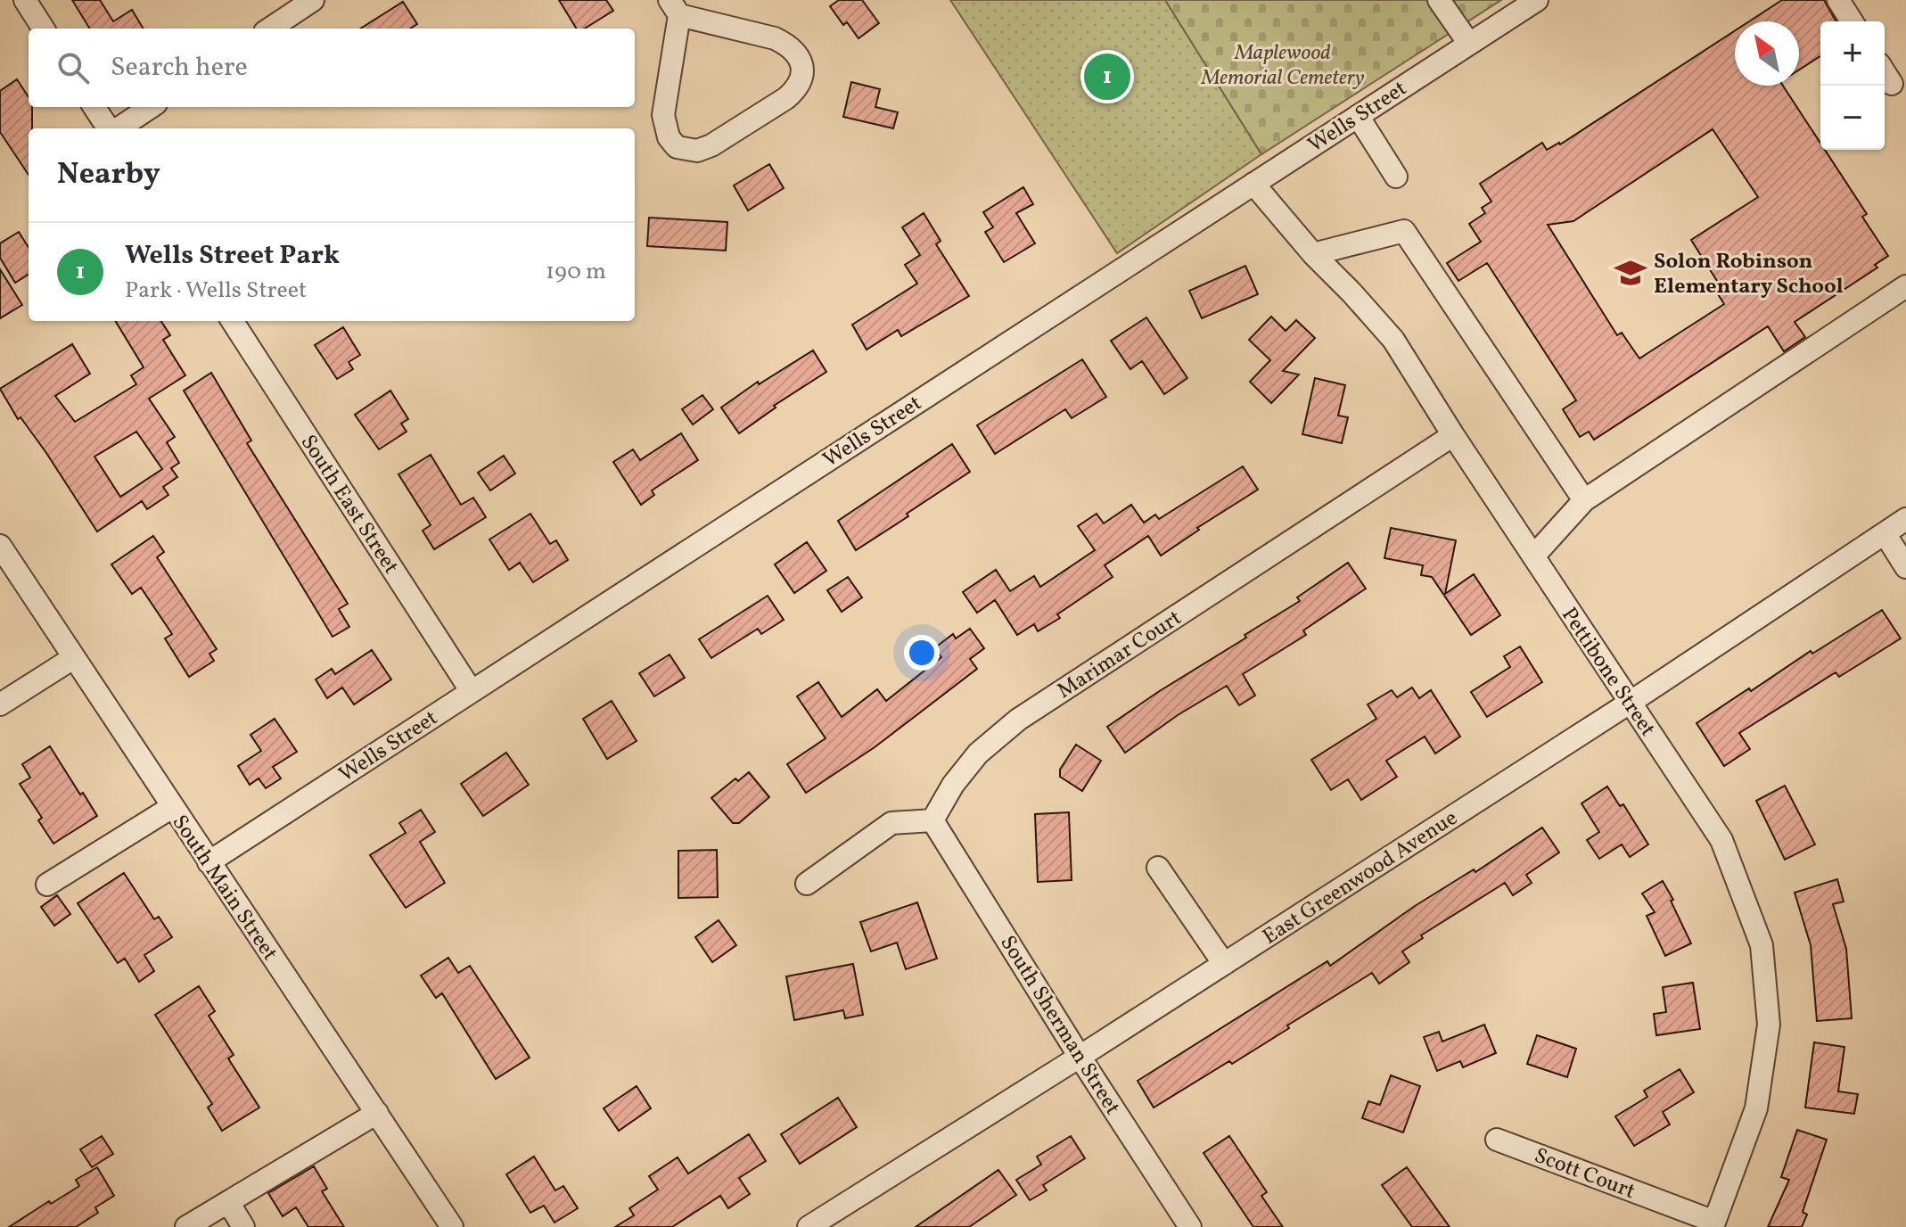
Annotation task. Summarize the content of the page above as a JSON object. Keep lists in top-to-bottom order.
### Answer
{
  "streets": {
    "street": [
      "Wells Street",
      "South East Street",
      "Marimar Court",
      "Pettibone Street",
      "East Greenwood Avenue",
      "South Main Street",
      "South Sherman Street",
      "Scott Court"
    ]
  },
  "crossings": [
    ["Wells Street", "South East Street"],
    ["Wells Street", "Pettibone Street"],
    ["Wells Street", "South Main Street"],
    ["Marimar Court", "Pettibone Street"],
    ["Marimar Court", "South Sherman Street"],
    ["Pettibone Street", "East Greenwood Avenue"],
    ["Pettibone Street", "Scott Court"],
    ["East Greenwood Avenue", "South Sherman Street"]
  ],
  "parks": ["Maplewood Memorial Cemetery"],
  "places": {
    "school or university": ["Solon Robinson Elementary School"]
  },
  "north": "top left",
  "page": {
    "map_buttons": ["+", "−"],
    "search": "Search here",
    "pins": "1",
    "heading": "Nearby",
    "list": [
      {
        "mark": "1",
        "name": "Wells Street Park",
        "note": "Park · Wells Street",
        "value": "190 m"
      }
    ]
  }
}
